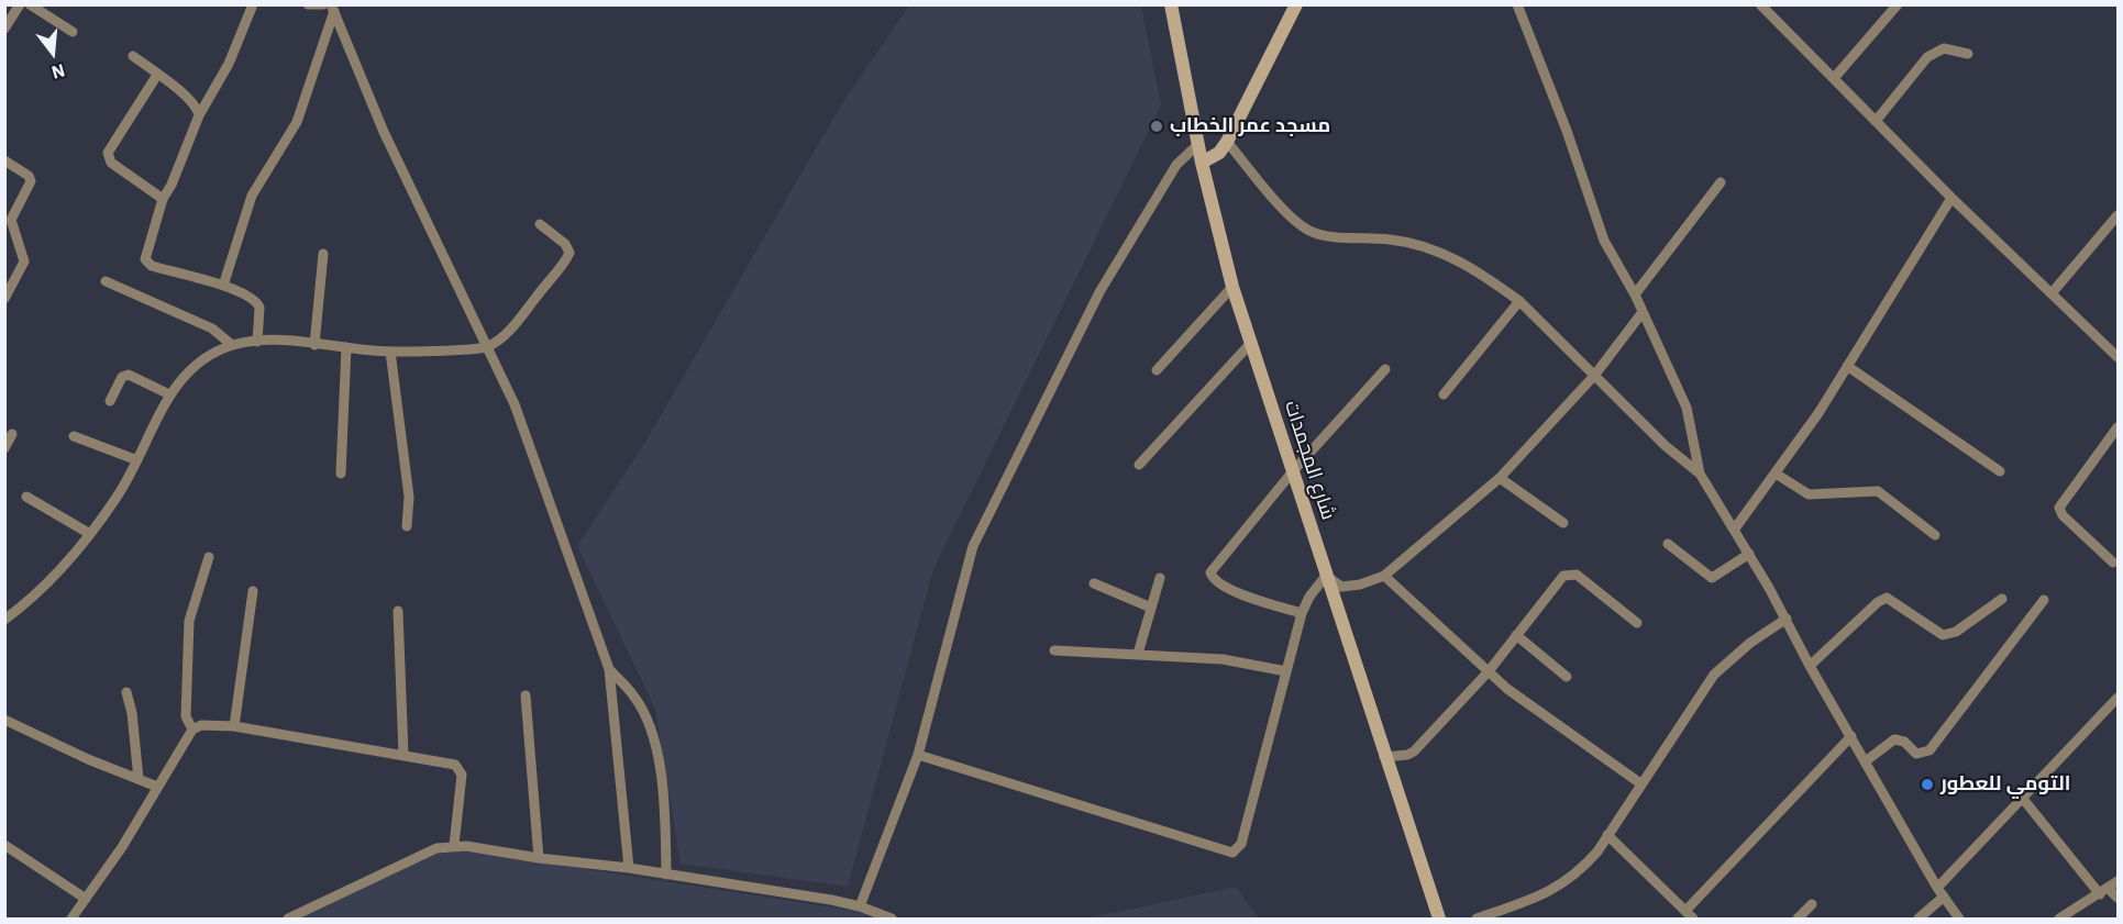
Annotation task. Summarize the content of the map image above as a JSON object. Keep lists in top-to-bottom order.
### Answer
{
  "streets": {
    "main road": ["شارع المجمدات"]
  },
  "places": ["مسجد عمر الخطاب", "التومي للعطور"],
  "north": "bottom"
}
